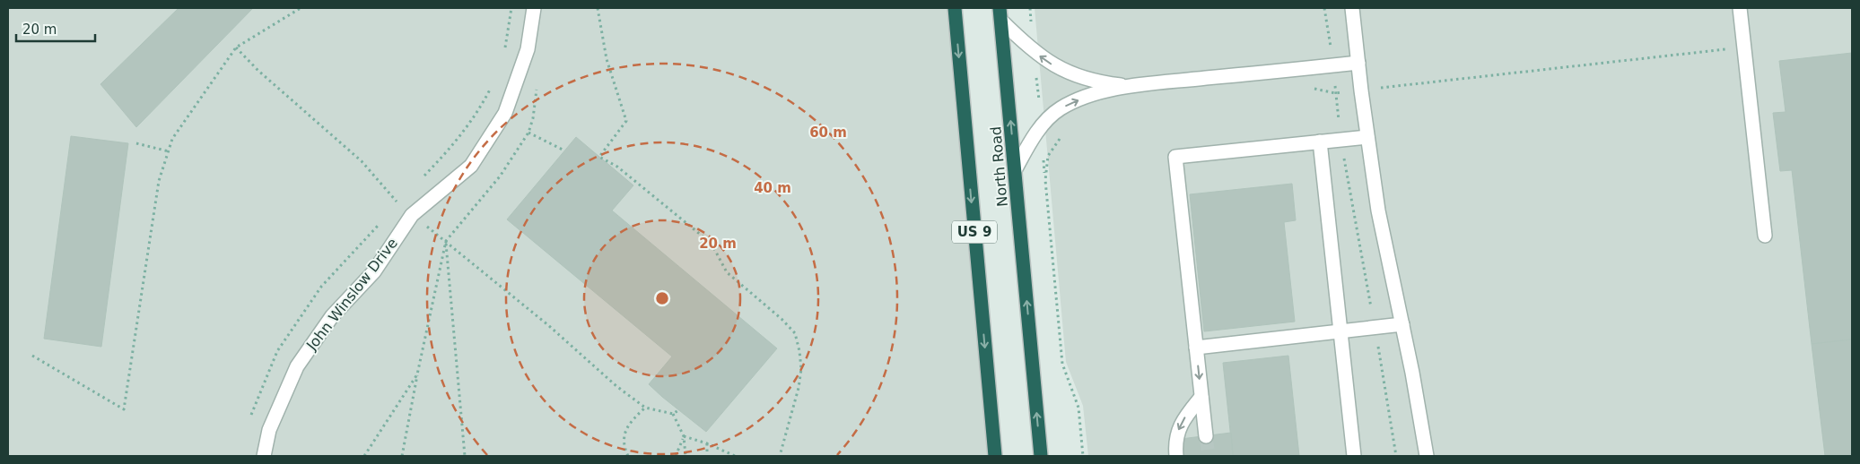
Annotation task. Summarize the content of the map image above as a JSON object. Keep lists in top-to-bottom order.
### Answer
{
  "streets": {
    "highway": ["North Road", "US 9"],
    "lane": ["John Winslow Drive"]
  },
  "scale_bar": "20 m",
  "rings": ["60 m", "40 m", "20 m"]
}
